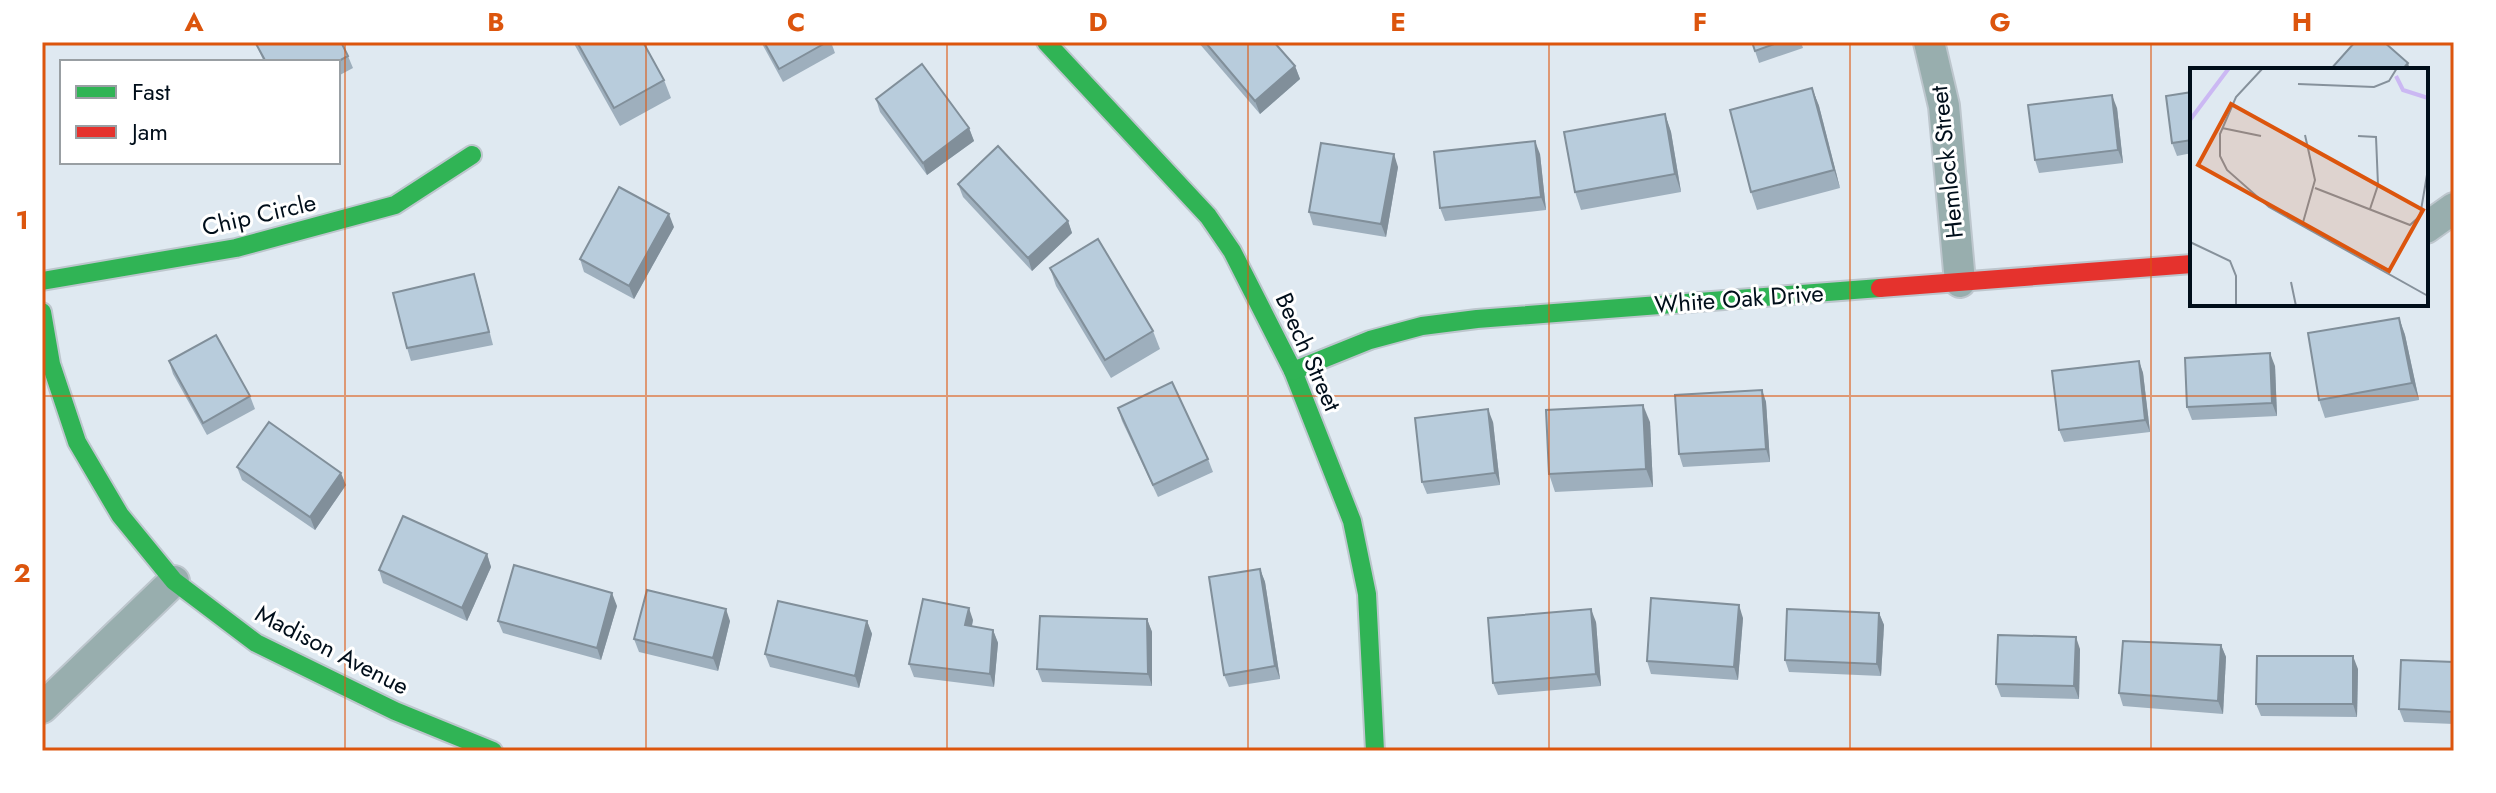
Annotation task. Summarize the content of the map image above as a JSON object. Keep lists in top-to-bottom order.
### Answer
{
  "streets": {
    "street": [
      "Hemlock Street",
      "Chip Circle",
      "White Oak Drive",
      "Beech Street",
      "Madison Avenue"
    ]
  },
  "crossings": [
    ["Hemlock Street", "White Oak Drive"],
    ["White Oak Drive", "Beech Street"]
  ],
  "legend": ["Fast", "Jam"],
  "grid": {
    "columns": [
      "A",
      "B",
      "C",
      "D",
      "E",
      "F",
      "G",
      "H"
    ],
    "rows": ["1", "2"]
  }
}
